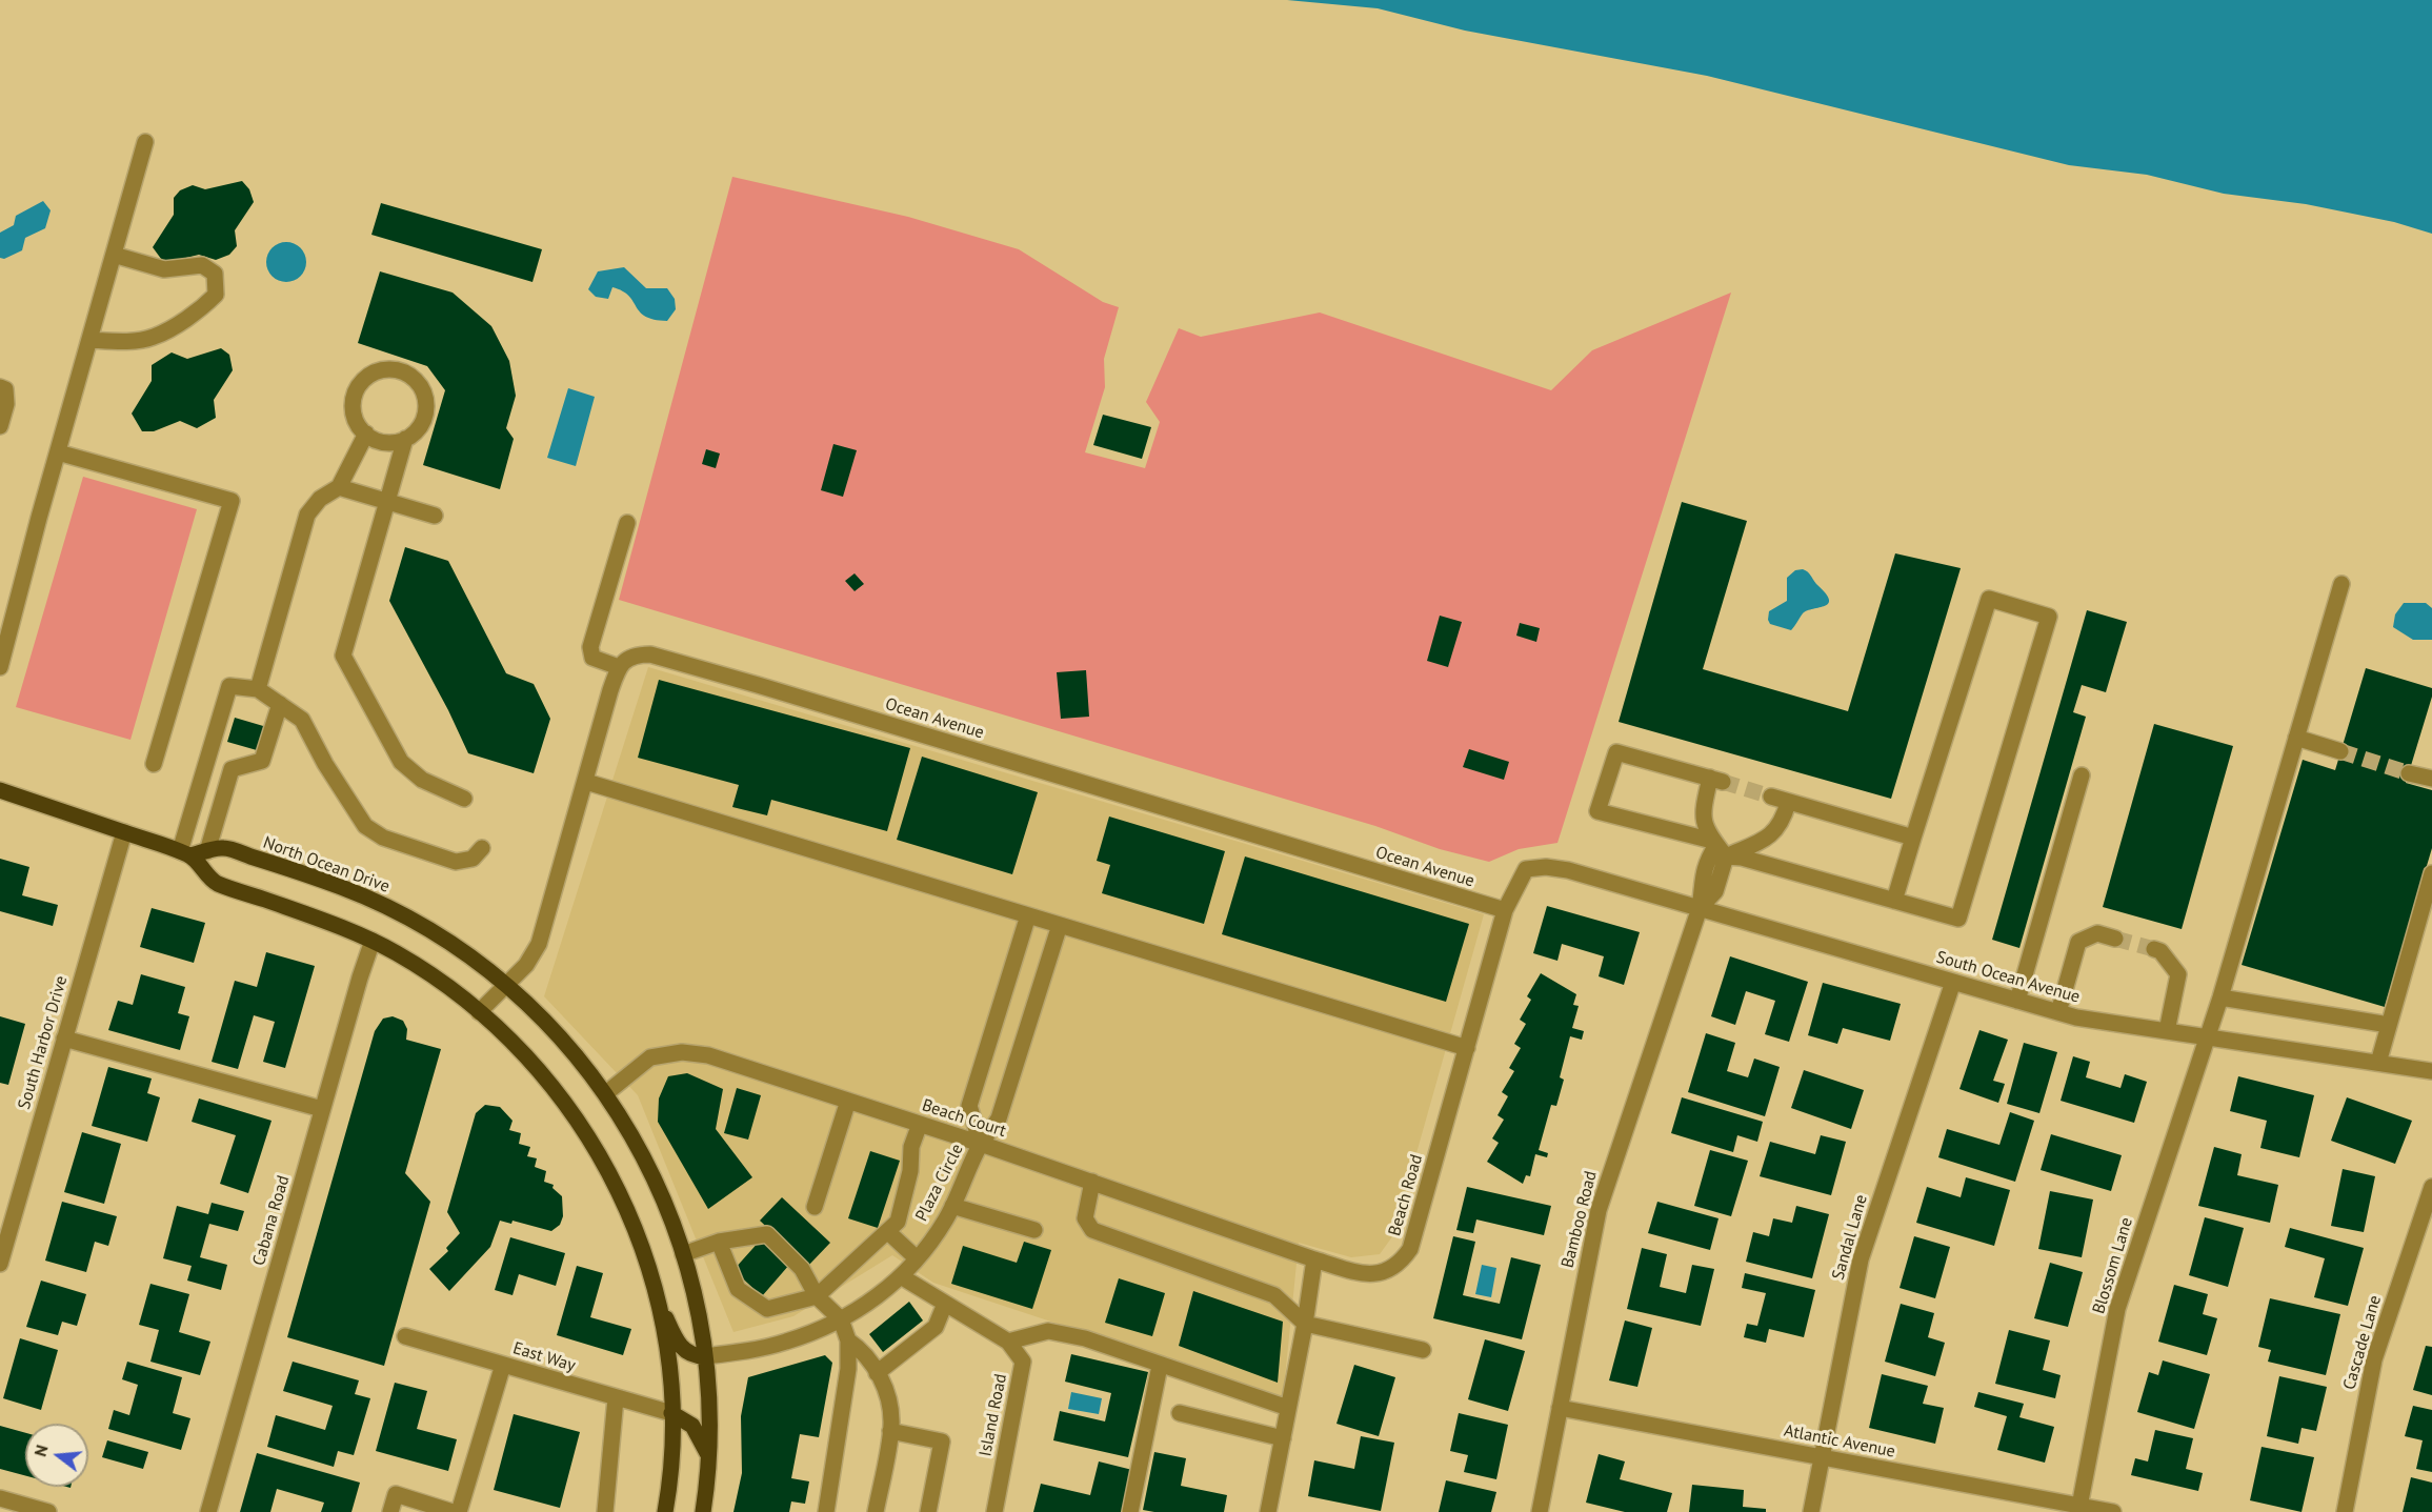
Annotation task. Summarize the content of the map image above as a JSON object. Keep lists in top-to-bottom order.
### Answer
{
  "streets": {
    "main road": ["North Ocean Drive"],
    "street": [
      "Ocean Avenue",
      "South Ocean Avenue",
      "South Harbor Drive",
      "Beach Court",
      "Plaza Circle",
      "Beach Road",
      "Bamboo Road",
      "Cabana Road",
      "Sandal Lane",
      "Blossom Lane",
      "Cascade Lane",
      "East Way",
      "Island Road",
      "Atlantic Avenue"
    ]
  },
  "crossings": [
    ["Ocean Avenue", "South Ocean Avenue"],
    ["Ocean Avenue", "Beach Road"],
    ["North Ocean Drive", "Beach Court"],
    ["North Ocean Drive", "Plaza Circle"],
    ["South Ocean Avenue", "Beach Road"],
    ["South Ocean Avenue", "Bamboo Road"],
    ["South Ocean Avenue", "Sandal Lane"],
    ["South Ocean Avenue", "Blossom Lane"],
    ["Beach Court", "Plaza Circle"],
    ["Beach Court", "Beach Road"],
    ["Bamboo Road", "Atlantic Avenue"],
    ["Sandal Lane", "Atlantic Avenue"],
    ["Blossom Lane", "Atlantic Avenue"]
  ],
  "north": "left"
}
